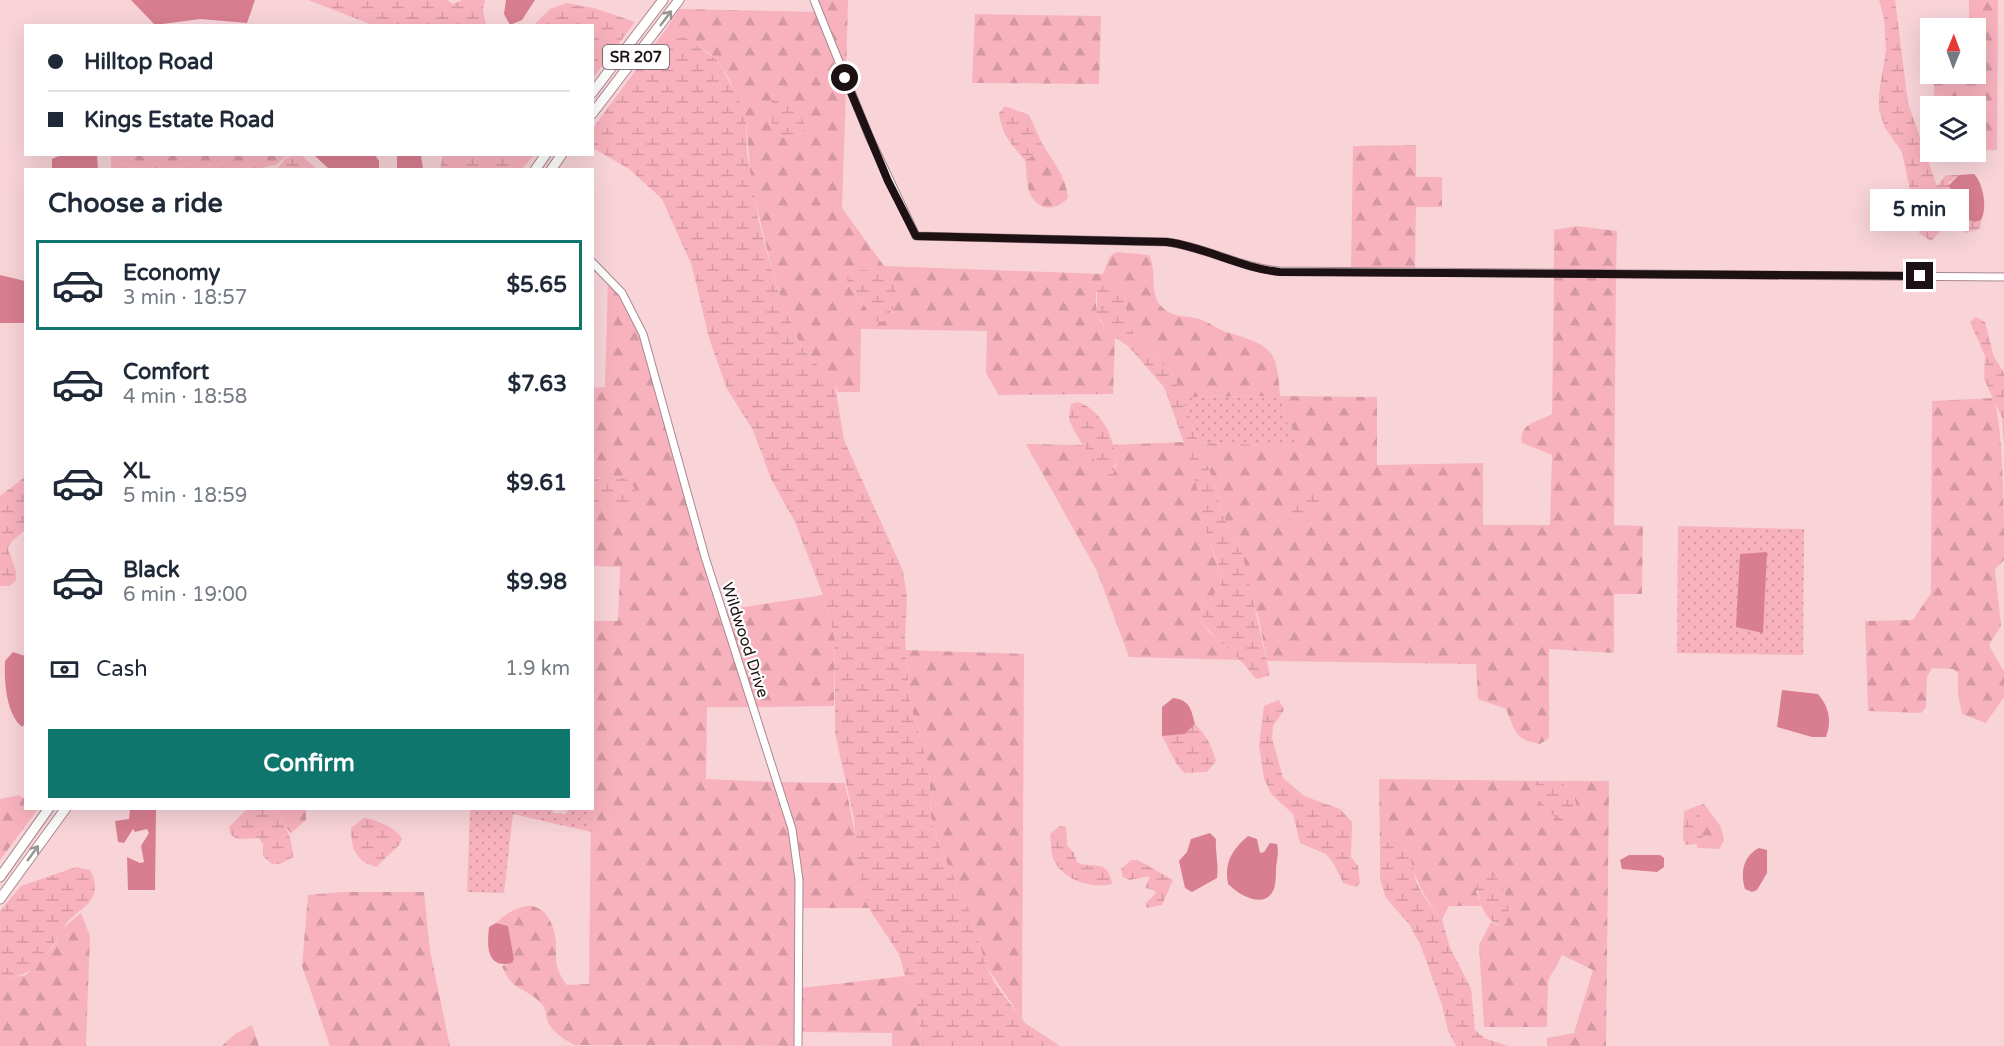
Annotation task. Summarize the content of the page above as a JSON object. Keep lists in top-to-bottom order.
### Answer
{
  "streets": {
    "highway": ["SR 207"],
    "street": ["Wildwood Drive"]
  },
  "north": "top",
  "page": {
    "banner": ["Hilltop Road", "Kings Estate Road"],
    "heading": "Choose a ride",
    "bubble": "5 min",
    "list": [
      {
        "name": "Economy",
        "note": "3 min · 18:57",
        "value": "$5.65"
      },
      {
        "name": "Comfort",
        "note": "4 min · 18:58",
        "value": "$7.63"
      },
      {
        "name": "XL",
        "note": "5 min · 18:59",
        "value": "$9.61"
      },
      {
        "name": "Black",
        "note": "6 min · 19:00",
        "value": "$9.98"
      }
    ],
    "pay": ["Cash", "1.9 km"],
    "buttons": "Confirm"
  }
}
